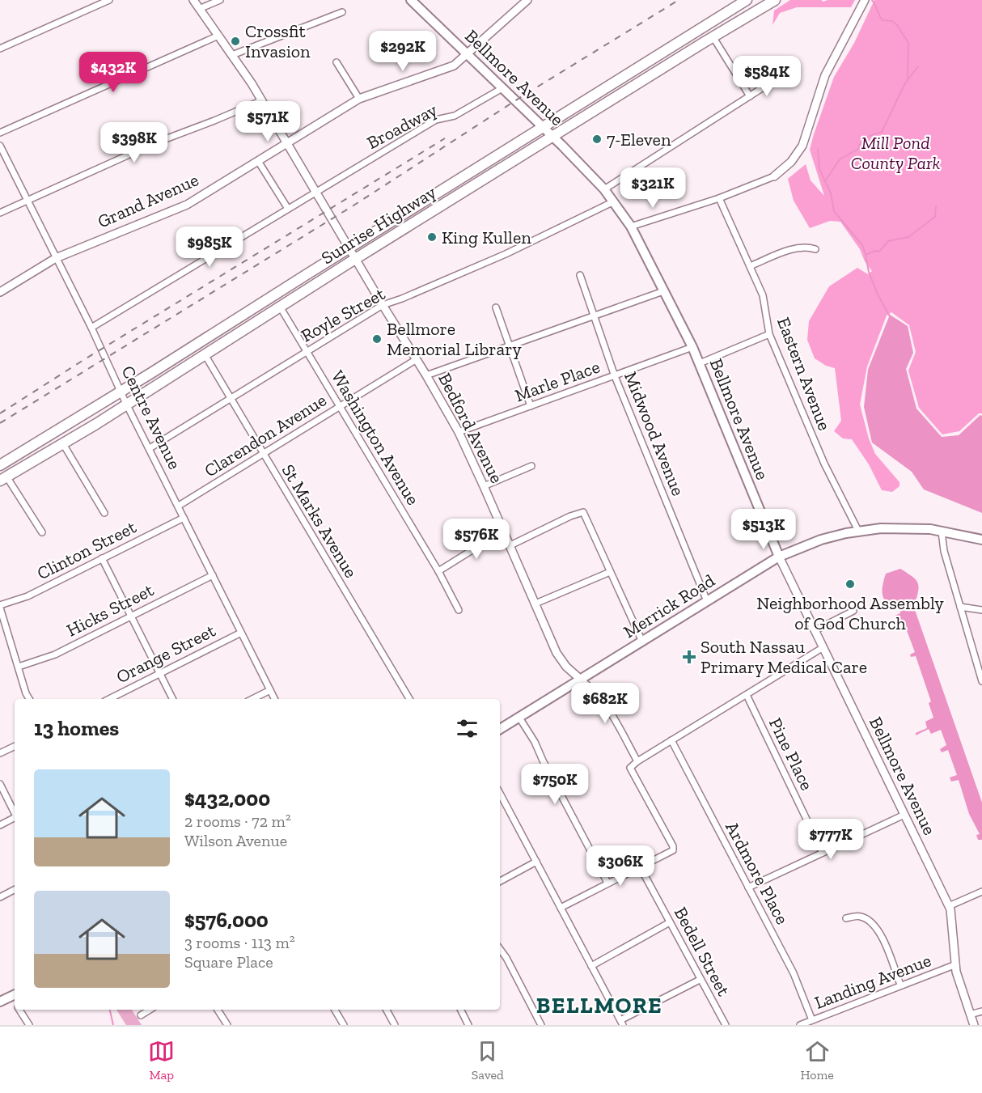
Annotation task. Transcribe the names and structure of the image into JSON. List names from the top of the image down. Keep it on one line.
{"streets":{"highway":["Sunrise Highway"],"main road":["Bellmore Avenue","Merrick Road"],"street":["Broadway","Grand Avenue","Royle Street","Eastern Avenue","Marle Place","Centre Avenue","Bedford Avenue","Midwood Avenue","Clarendon Avenue","Washington Avenue","St Marks Avenue","Clinton Street","Hicks Street","Orange Street","Pine Place","Ardmore Place","Bedell Street","Landing Avenue"]},"crossings":[["Bellmore Avenue","Broadway"],["Bellmore Avenue","Grand Avenue"],["Bellmore Avenue","Sunrise Highway"],["Bellmore Avenue","Royle Street"],["Bellmore Avenue","Marle Place"],["Bellmore Avenue","Merrick Road"],["Bellmore Avenue","Landing Avenue"],["Broadway","Centre Avenue"],["Broadway","Bedford Avenue"],["Grand Avenue","Centre Avenue"],["Grand Avenue","Bedford Avenue"],["Sunrise Highway","Centre Avenue"],["Sunrise Highway","Bedford Avenue"],["Sunrise Highway","Washington Avenue"],["Sunrise Highway","St Marks Avenue"],["Royle Street","Centre Avenue"],["Royle Street","Bedford Avenue"],["Royle Street","Washington Avenue"],["Royle Street","St Marks Avenue"],["Eastern Avenue","Merrick Road"],["Marle Place","Bedford Avenue"],["Marle Place","Midwood Avenue"],["Centre Avenue","Clarendon Avenue"],["Centre Avenue","Clinton Street"],["Centre Avenue","Hicks Street"],["Centre Avenue","Orange Street"],["Bedford Avenue","Clarendon Avenue"],["Bedford Avenue","Merrick Road"],["Midwood Avenue","Merrick Road"],["Clarendon Avenue","Washington Avenue"],["Clarendon Avenue","St Marks Avenue"],["Ardmore Place","Landing Avenue"]],"districts":["BELLMORE"],"parks":["Mill Pond County Park"],"places":{"other":["Crossfit Invasion","7-Eleven","King Kullen","Bellmore Memorial Library","Neighborhood Assembly of God Church"],"health":["South Nassau Primary Medical Care"]},"page":{"price":["$292K","$432K","$584K","$571K","$398K","$321K","$985K","$513K","$576K","$682K","$750K","$777K","$306K"],"heading":"13 homes","list":[{"name":"$432,000","note":"2 rooms · 72 m² · Wilson Avenue"},{"name":"$576,000","note":"3 rooms · 113 m² · Square Place"}],"tabs":["Map","Saved","Home"]}}
